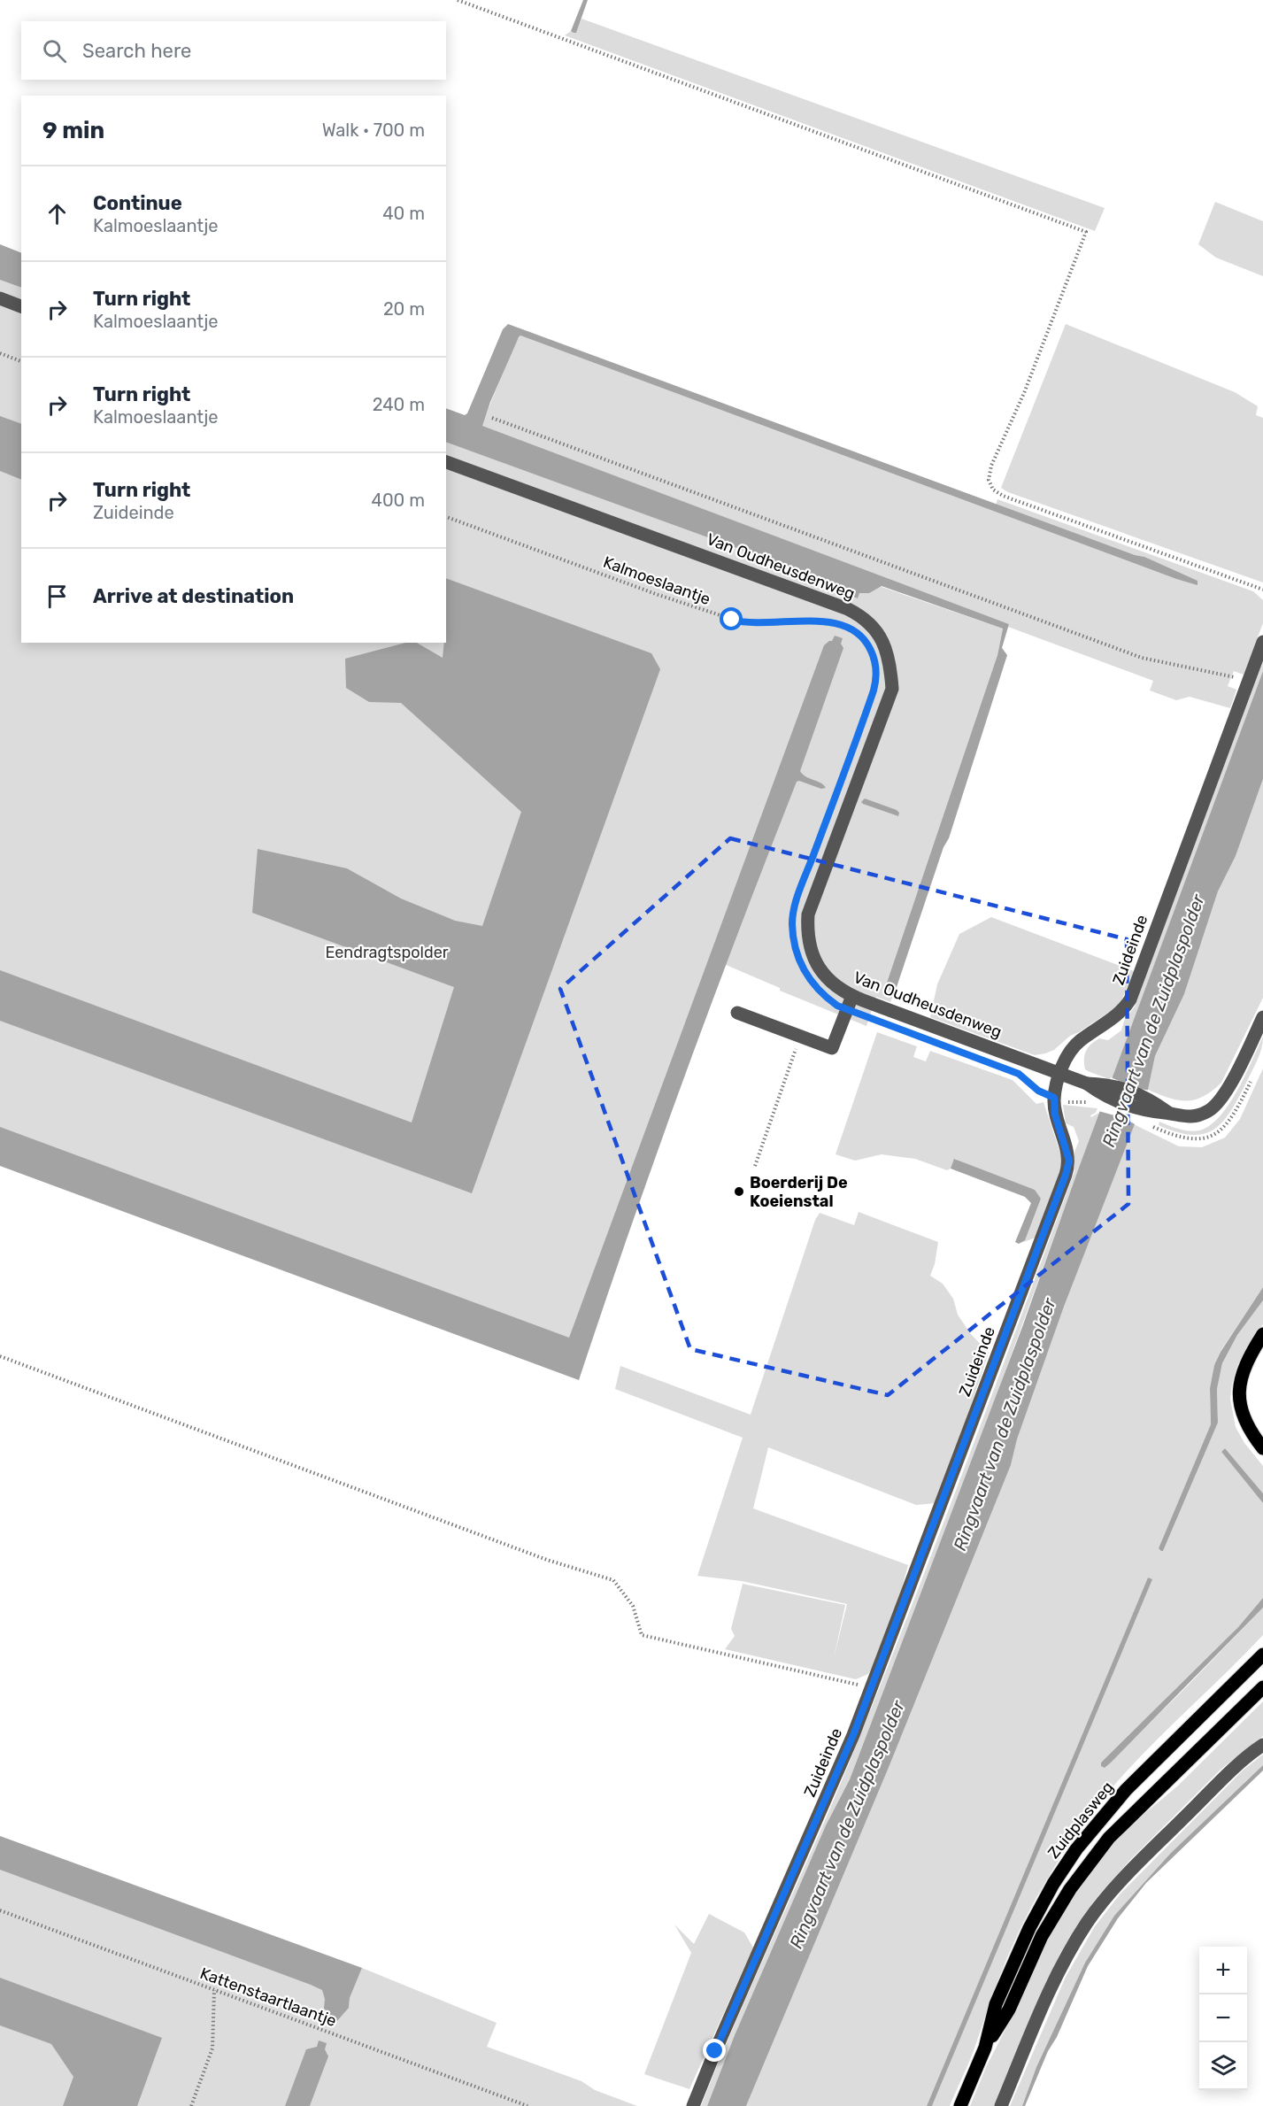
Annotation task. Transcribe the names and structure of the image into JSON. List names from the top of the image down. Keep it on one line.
{"streets":{"main road":["Zuidplasweg"],"street":["Van Oudheusdenweg","Zuideinde"],"path":["Kalmoeslaantje","Kattenstaartlaantje"]},"crossings":[["Van Oudheusdenweg","Zuideinde"]],"water":["Ringvaart van de Zuidplaspolder"],"parks":["Eendragtspolder"],"places":["Boerderij De Koeienstal"],"page":{"search":"Search here","heading":["9 min","Walk · 700 m"],"list":[["Continue","Kalmoeslaantje","40 m"],["Turn right","Kalmoeslaantje","20 m"],["Turn right","Kalmoeslaantje","240 m"],["Turn right","Zuideinde","400 m"],"Arrive at destination"],"map_buttons":["+","−"]}}
